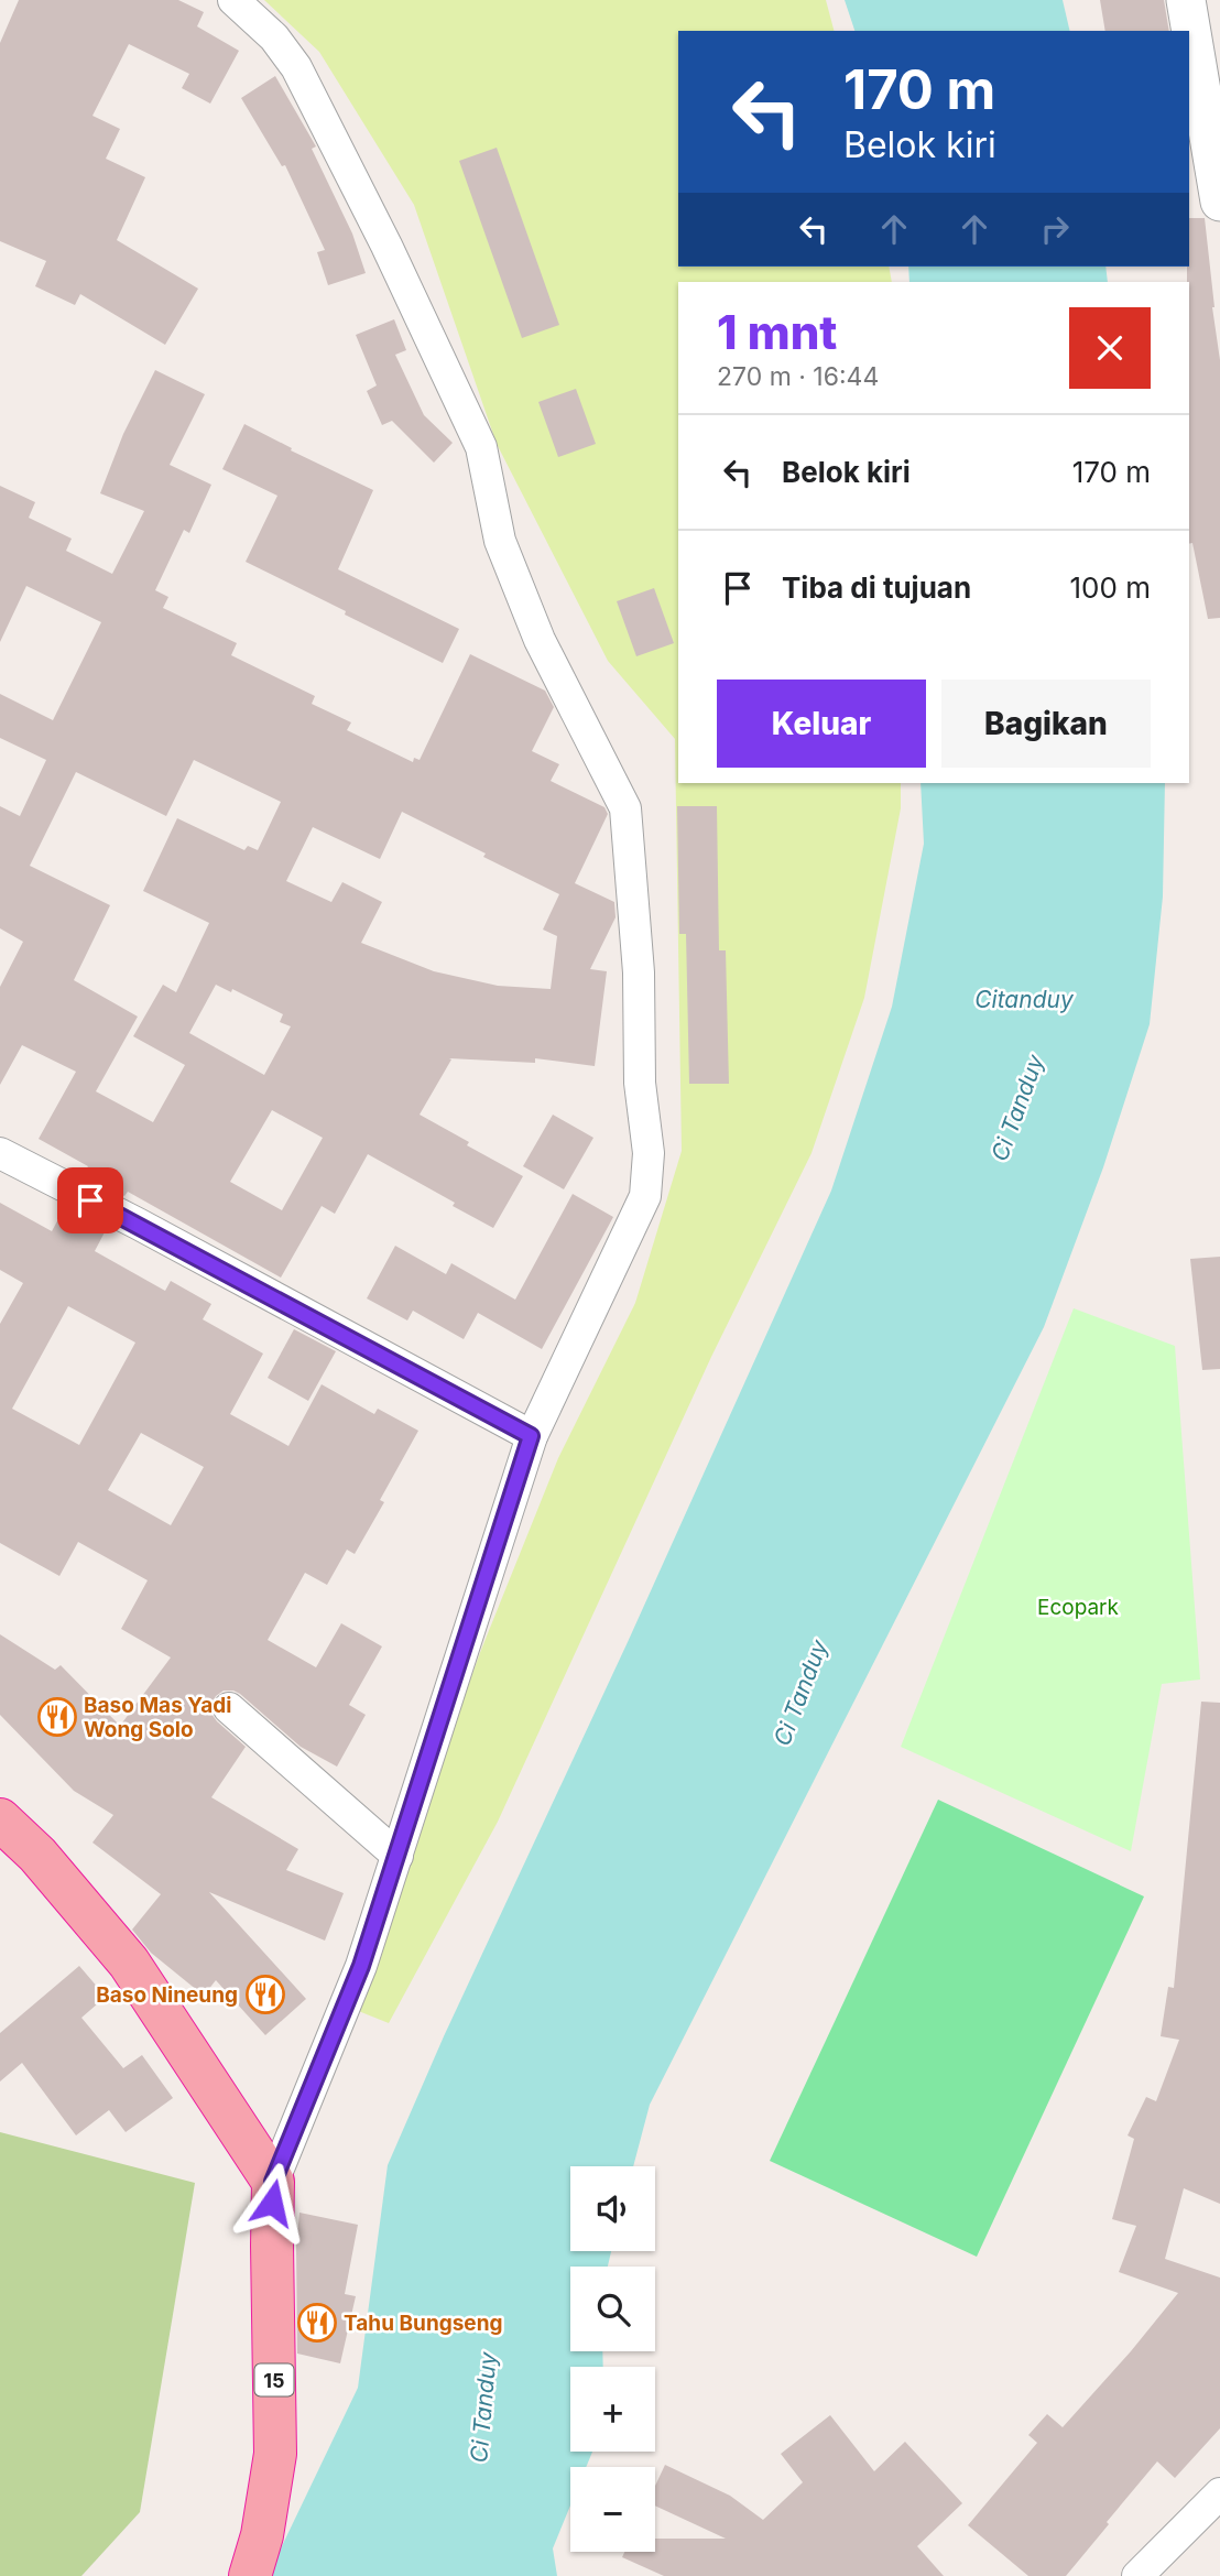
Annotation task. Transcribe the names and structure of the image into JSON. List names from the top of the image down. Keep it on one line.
{"streets":{"highway":["15"]},"water":["Citanduy","Ci Tanduy"],"parks":["Ecopark"],"places":{"restaurant":["Baso Mas Yadi Wong Solo","Baso Nineung","Tahu Bungseng"]},"page":{"turn":["170 m","Belok kiri"],"heading":["1 mnt","270 m · 16:44"],"list":[{"name":"Belok kiri","value":"170 m"},{"name":"Tiba di tujuan","value":"100 m"}],"buttons":["Keluar","Bagikan"],"map_buttons":["+","−"]}}
